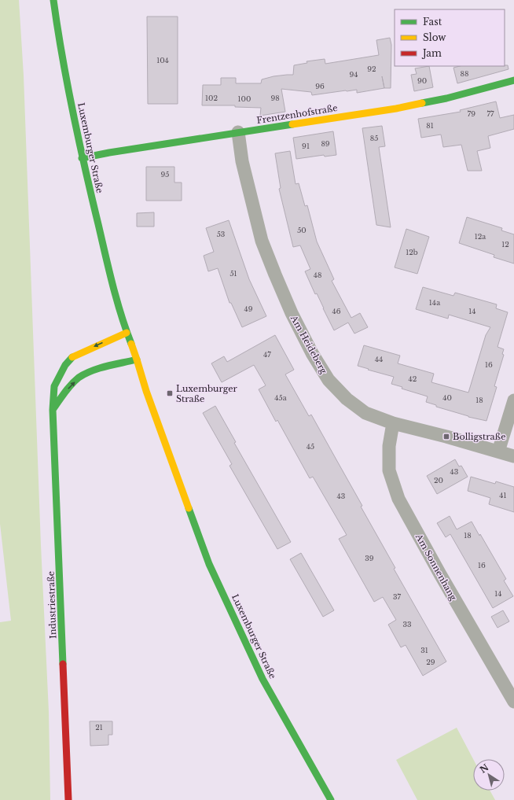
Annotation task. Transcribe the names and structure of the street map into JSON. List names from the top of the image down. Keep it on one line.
{"streets":{"main road":["Frentzenhofstraße","Luxemburger Straße","Industriestraße"],"street":["Am Heideberg","Am Sonnenhang"]},"crossings":[["Frentzenhofstraße","Luxemburger Straße"],["Frentzenhofstraße","Am Heideberg"],["Luxemburger Straße","Industriestraße"],["Am Heideberg","Am Sonnenhang"]],"places":{"transit":["Luxemburger Straße","Bolligstraße"]},"house_numbers":["104","92","88","94","90","96","102","98","100","79","77","81","85","89","91","95","50","53","12a","12","12b","51","48","14a","49","46","14","47","44","16","42","45a","40","18","45","43","20","41","43","18","39","16","14","37","33","31","29","21"],"legend":["Fast","Slow","Jam"],"north":"top left"}
